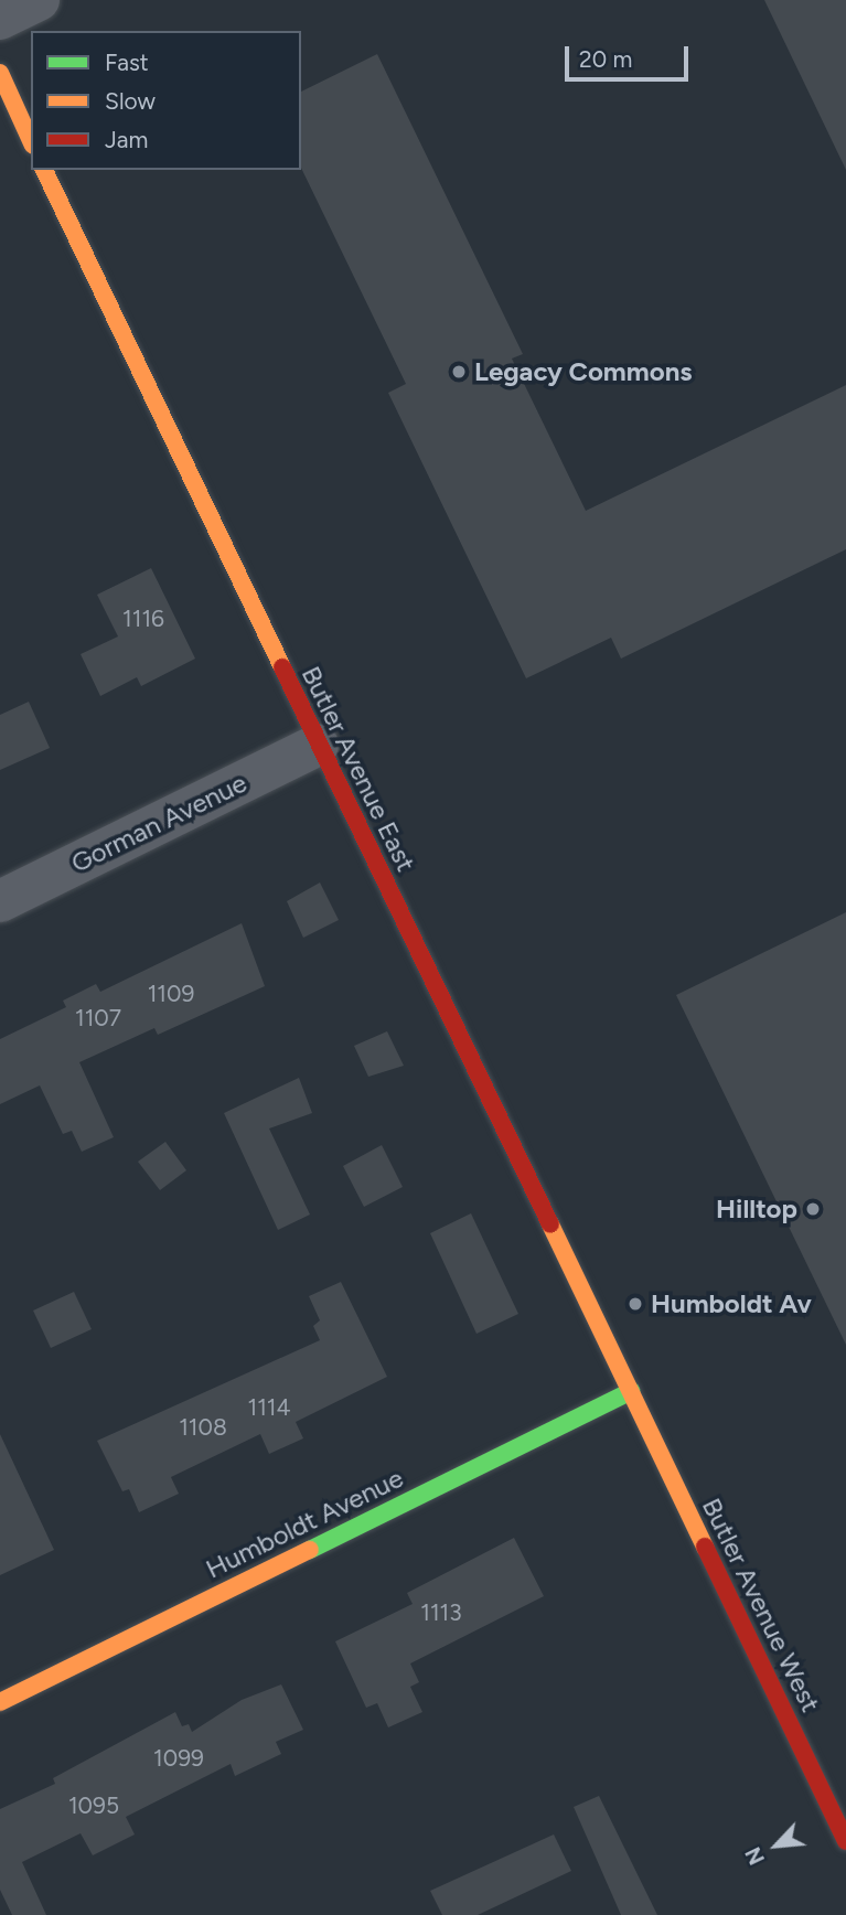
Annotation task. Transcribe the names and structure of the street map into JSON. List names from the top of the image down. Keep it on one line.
{"streets":{"street":["Butler Avenue East","Gorman Avenue","Humboldt Avenue","Butler Avenue West"]},"crossings":[["Butler Avenue East","Gorman Avenue"],["Butler Avenue East","Humboldt Avenue"],["Butler Avenue East","Butler Avenue West"],["Humboldt Avenue","Butler Avenue West"]],"places":["Legacy Commons","Hilltop","Humboldt Av"],"house_numbers":["1116","1109","1107","1114","1108","1113","1099","1095"],"legend":["Fast","Slow","Jam"],"scale_bar":"20 m","north":"bottom left"}
